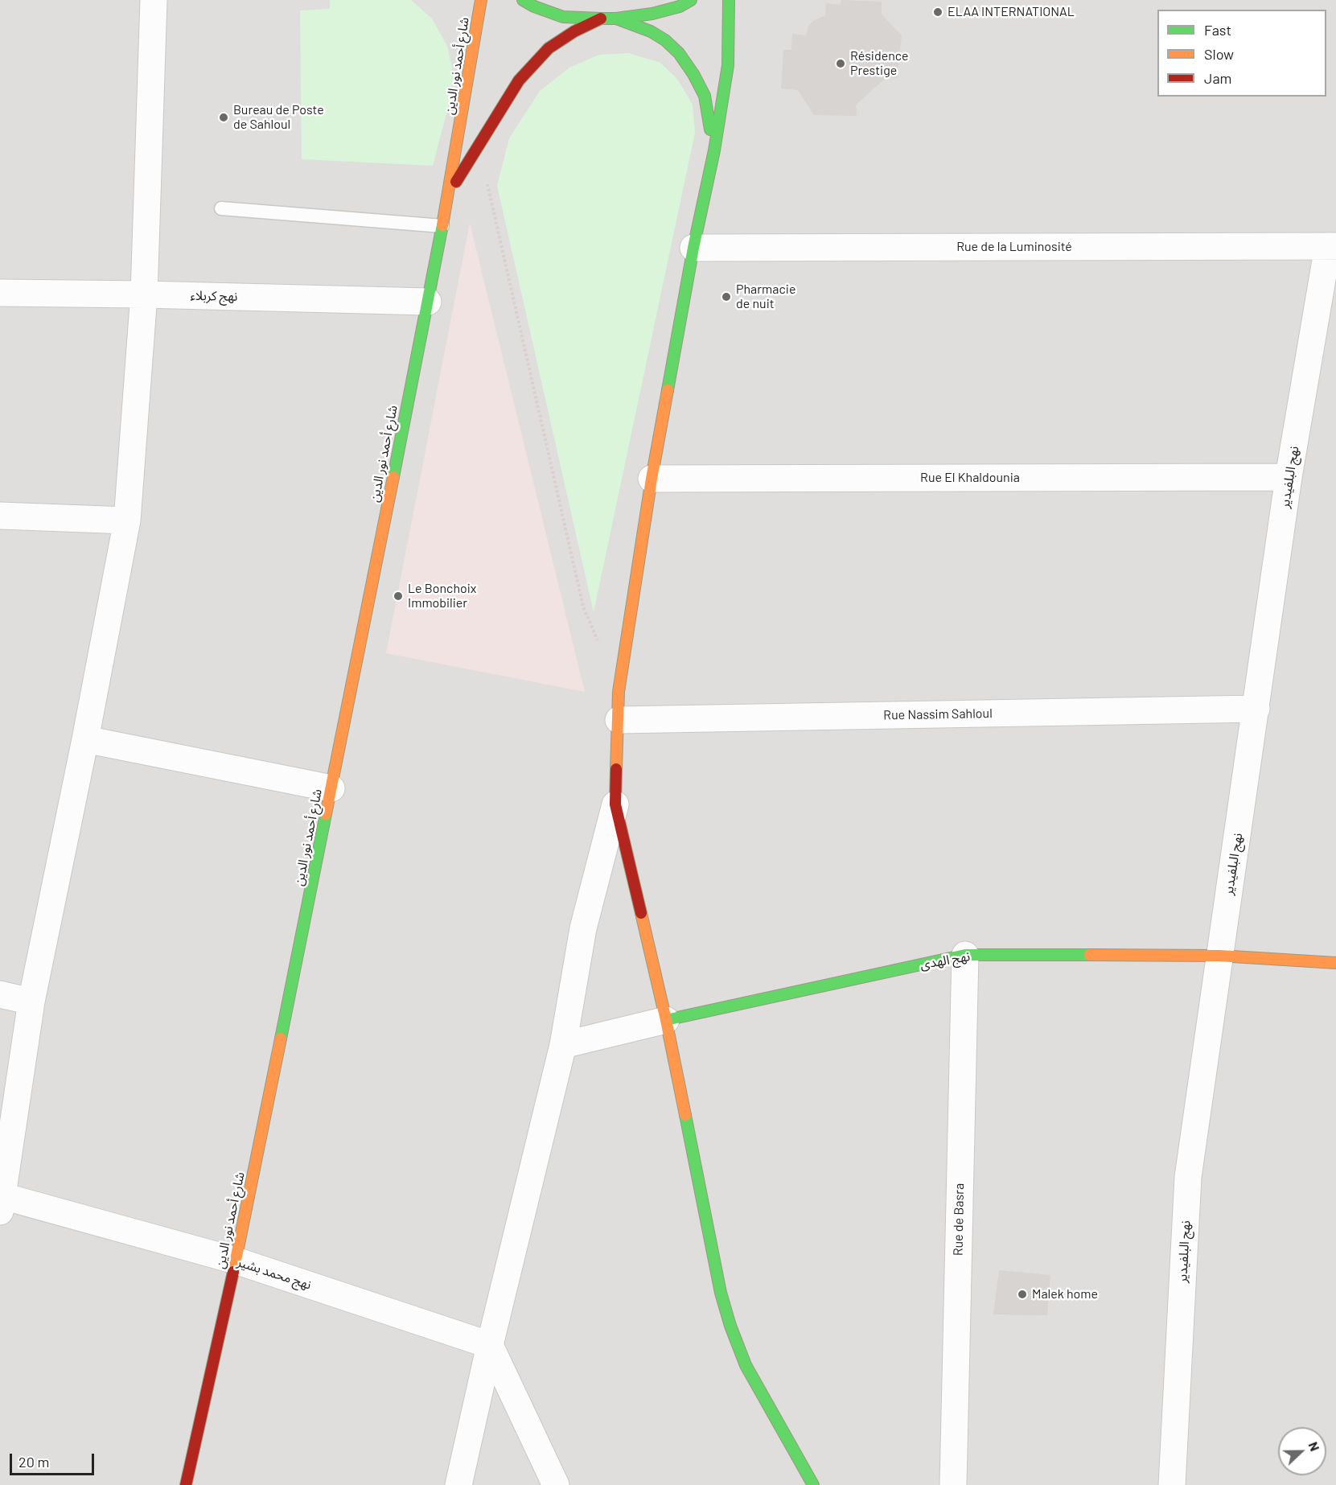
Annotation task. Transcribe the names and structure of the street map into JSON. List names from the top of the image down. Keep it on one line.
{"streets":{"street":["شارع أحمد نور الدين","Rue de la Luminosité","نهج كربلاء","نهج البلفيدير","Rue El Khaldounia","Rue Nassim Sahloul","نهج الهدى","Rue de Basra","نهج محمد بشير"]},"crossings":[["شارع أحمد نور الدين","نهج كربلاء"],["شارع أحمد نور الدين","نهج محمد بشير"],["Rue de la Luminosité","نهج البلفيدير"],["نهج البلفيدير","Rue El Khaldounia"],["نهج البلفيدير","Rue Nassim Sahloul"],["نهج البلفيدير","نهج الهدى"],["نهج الهدى","Rue de Basra"]],"places":["ELAA INTERNATIONAL","Résidence Prestige","Bureau de Poste de Sahloul","Pharmacie de nuit","Le Bonchoix Immobilier","Malek home"],"legend":["Fast","Slow","Jam"],"scale_bar":"20 m","north":"right"}
